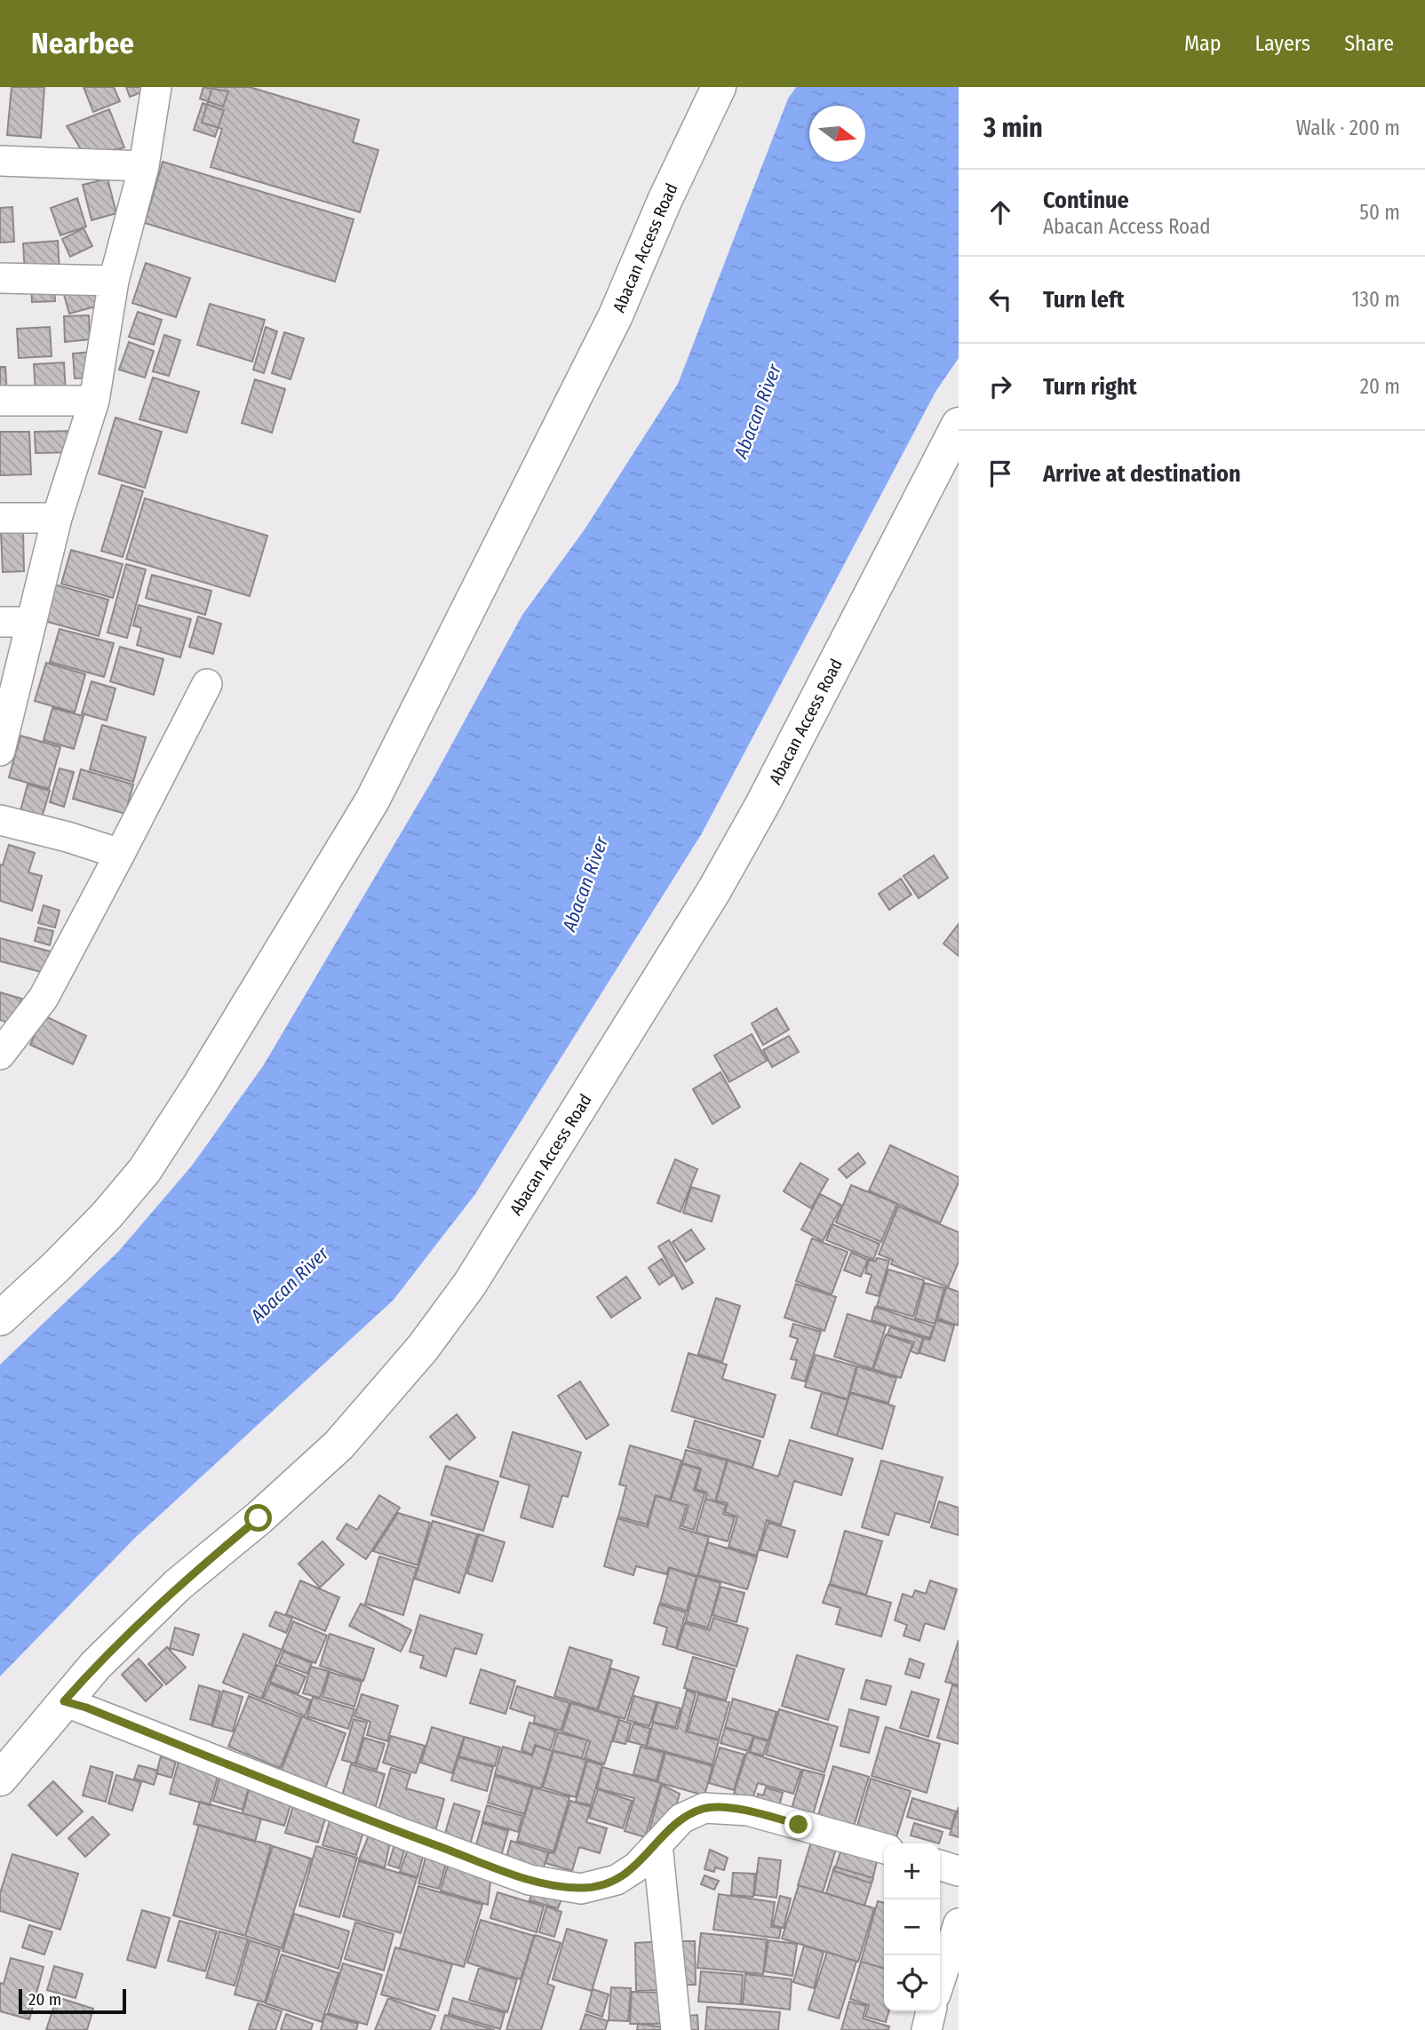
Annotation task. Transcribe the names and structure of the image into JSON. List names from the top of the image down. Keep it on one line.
{"streets":{"street":["Abacan Access Road"]},"water":["Abacan River"],"scale_bar":"20 m","north":"right","page":{"header":"Nearbee","nav":["Map","Layers","Share"],"heading":["3 min","Walk · 200 m"],"list":[["Continue","Abacan Access Road","50 m"],["Turn left","130 m"],["Turn right","20 m"],"Arrive at destination"],"map_buttons":["+","−"],"scale":"20 m"}}
